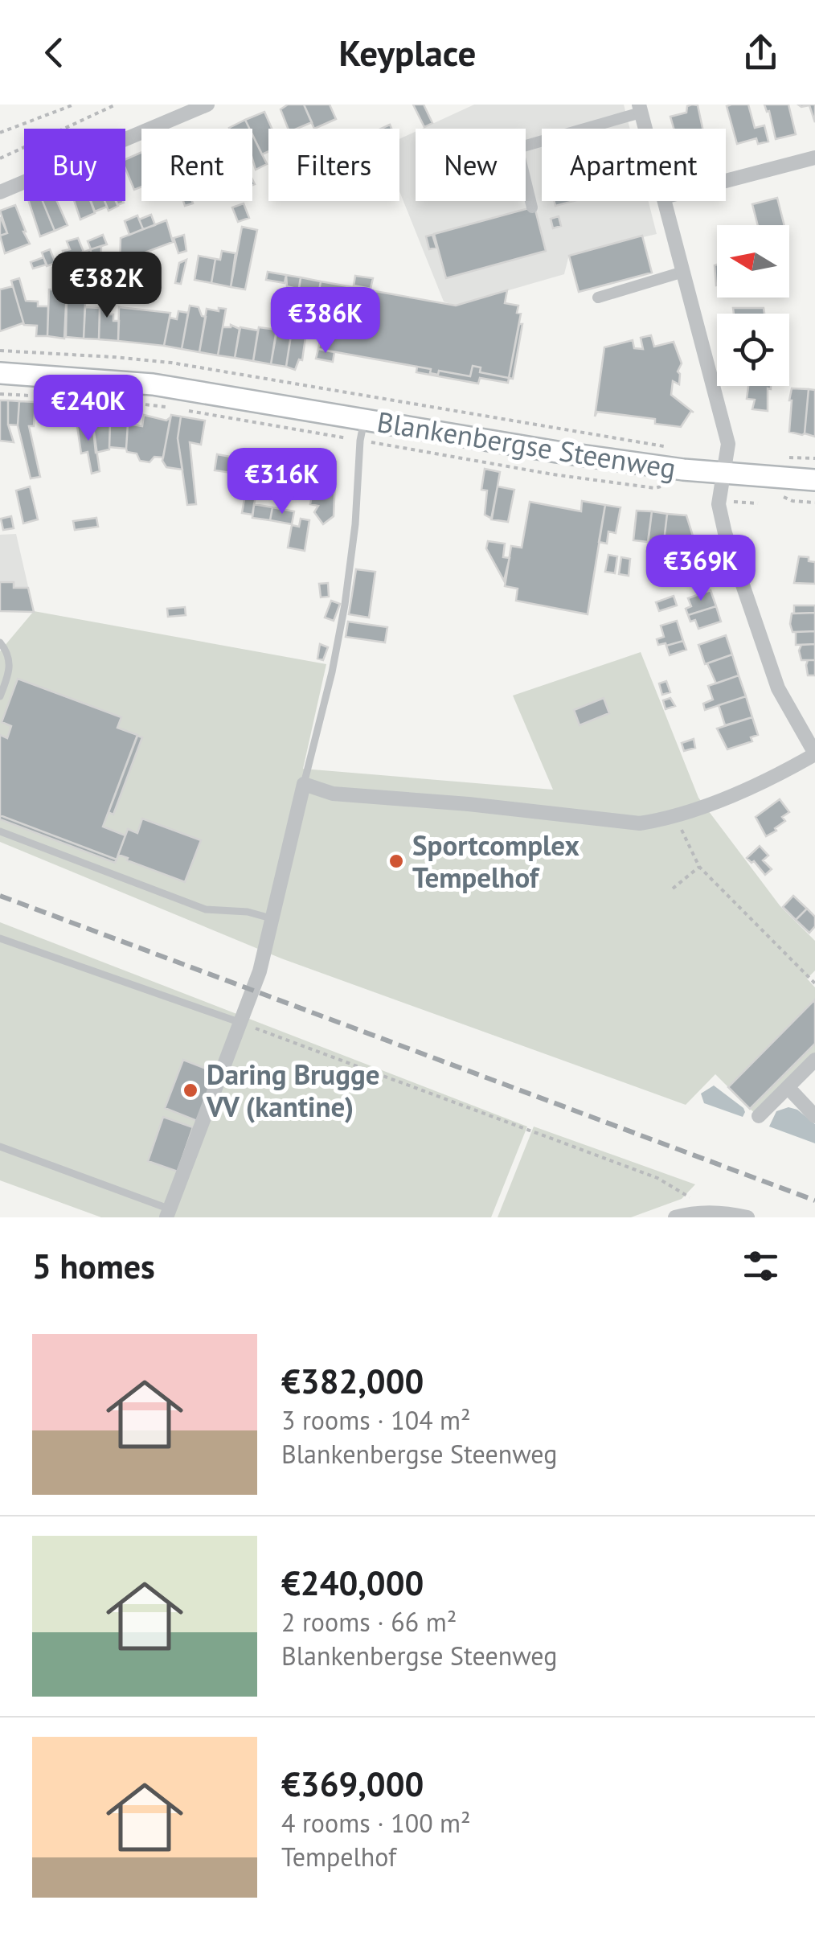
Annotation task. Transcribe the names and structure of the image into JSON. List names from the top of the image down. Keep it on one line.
{"streets":{"main road":["Blankenbergse Steenweg"]},"places":["Sportcomplex Tempelhof","Daring Brugge VV (kantine)"],"north":"left","page":{"header":"Keyplace","chip":["Buy","Rent","Filters","New","Apartment"],"price":["€382K","€386K","€240K","€316K","€369K"],"heading":"5 homes","list":[{"name":"€382,000","note":"3 rooms · 104 m² · Blankenbergse Steenweg"},{"name":"€240,000","note":"2 rooms · 66 m² · Blankenbergse Steenweg"},{"name":"€369,000","note":"4 rooms · 100 m² · Tempelhof"}]}}
